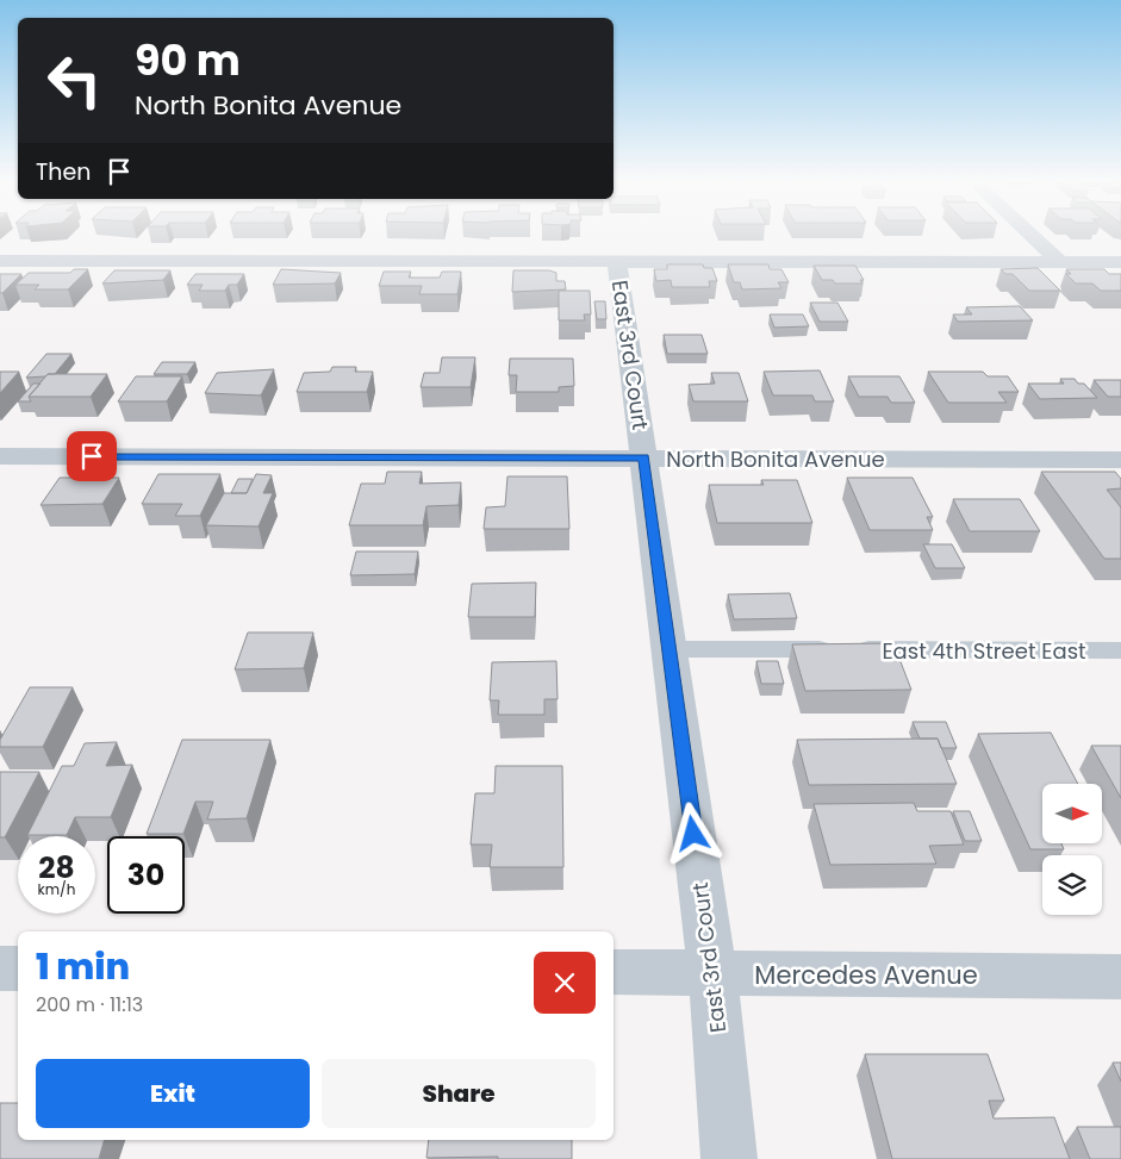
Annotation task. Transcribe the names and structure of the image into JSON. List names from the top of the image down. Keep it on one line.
{"streets":{"street":["East 3rd Court","North Bonita Avenue","Mercedes Avenue"],"lane":["East 4th Street East"]},"crossings":[["East 3rd Court","North Bonita Avenue"],["East 3rd Court","East 4th Street East"],["East 3rd Court","Mercedes Avenue"]],"north":"right","page":{"turn":["90 m","North Bonita Avenue"],"then":"Then","speed":"28 km/h","limit":"30","heading":["1 min","200 m · 11:13"],"buttons":["Exit","Share"]}}
